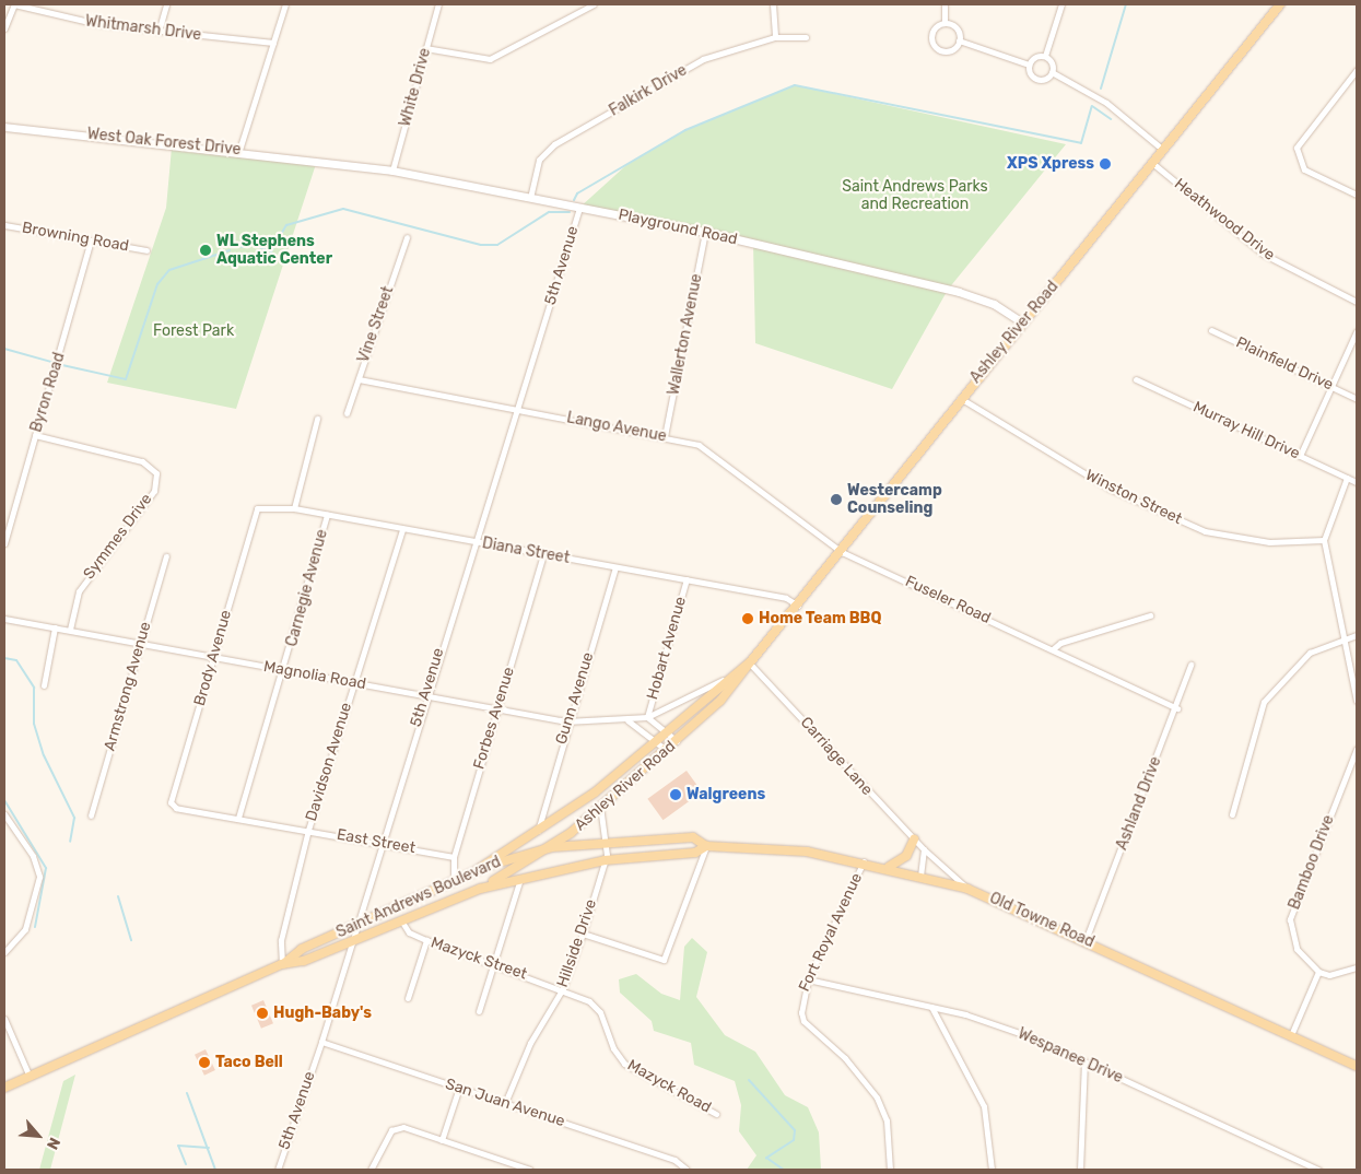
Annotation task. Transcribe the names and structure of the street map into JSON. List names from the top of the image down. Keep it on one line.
{"streets":{"main road":["West Oak Forest Drive","Playground Road","Ashley River Road","Saint Andrews Boulevard","Old Towne Road"],"street":["Whitmarsh Drive","White Drive","Falkirk Drive","Heathwood Drive","Browning Road","5th Avenue","Vine Street","Wallerton Avenue","Plainfield Drive","Byron Road","Lango Avenue","Murray Hill Drive","Winston Street","Symmes Drive","Diana Street","Carnegie Avenue","Fuseler Road","Hobart Avenue","Brody Avenue","Magnolia Road","Armstrong Avenue","Gunn Avenue","Forbes Avenue","Carriage Lane","Davidson Avenue","Ashland Drive","East Street","Bamboo Drive","Fort Royal Avenue","Hillside Drive","Mazyck Street","Wespanee Drive","Mazyck Road","San Juan Avenue"]},"crossings":[["White Drive","Playground Road"],["Falkirk Drive","Playground Road"],["West Oak Forest Drive","Playground Road"],["Heathwood Drive","Ashley River Road"],["Playground Road","5th Avenue"],["Playground Road","Ashley River Road"],["Playground Road","Wallerton Avenue"],["Browning Road","Byron Road"],["5th Avenue","Lango Avenue"],["5th Avenue","Diana Street"],["5th Avenue","Magnolia Road"],["5th Avenue","East Street"],["5th Avenue","Saint Andrews Boulevard"],["5th Avenue","San Juan Avenue"],["Vine Street","Lango Avenue"],["Ashley River Road","Lango Avenue"],["Ashley River Road","Winston Street"],["Ashley River Road","Diana Street"],["Ashley River Road","Fuseler Road"],["Ashley River Road","Magnolia Road"],["Ashley River Road","Gunn Avenue"],["Ashley River Road","Carriage Lane"],["Ashley River Road","Saint Andrews Boulevard"],["Ashley River Road","Hillside Drive"],["Wallerton Avenue","Lango Avenue"],["Byron Road","Symmes Drive"],["Lango Avenue","Fuseler Road"],["Symmes Drive","Magnolia Road"],["Diana Street","Carnegie Avenue"],["Diana Street","Hobart Avenue"],["Diana Street","Brody Avenue"],["Diana Street","Gunn Avenue"],["Diana Street","Forbes Avenue"],["Diana Street","Davidson Avenue"],["Carnegie Avenue","Magnolia Road"],["Carnegie Avenue","East Street"],["Fuseler Road","Ashland Drive"],["Hobart Avenue","Magnolia Road"],["Brody Avenue","Magnolia Road"],["Brody Avenue","East Street"],["Magnolia Road","Armstrong Avenue"],["Magnolia Road","Gunn Avenue"],["Magnolia Road","Forbes Avenue"],["Magnolia Road","Carriage Lane"],["Magnolia Road","Davidson Avenue"],["Forbes Avenue","East Street"],["Forbes Avenue","Saint Andrews Boulevard"],["Carriage Lane","Old Towne Road"],["Davidson Avenue","East Street"],["Davidson Avenue","Saint Andrews Boulevard"],["Ashland Drive","Old Towne Road"],["Saint Andrews Boulevard","Old Towne Road"],["Saint Andrews Boulevard","Hillside Drive"],["Saint Andrews Boulevard","Mazyck Street"],["Old Towne Road","Fort Royal Avenue"],["Fort Royal Avenue","Wespanee Drive"],["Hillside Drive","Mazyck Street"],["Hillside Drive","Mazyck Road"],["Hillside Drive","San Juan Avenue"],["Mazyck Street","Mazyck Road"]],"parks":["Saint Andrews Parks and Recreation","Forest Park"],"places":["XPS Xpress","WL Stephens Aquatic Center","Westercamp Counseling","Home Team BBQ","Walgreens","Hugh-Baby's","Taco Bell"],"north":"bottom right"}
